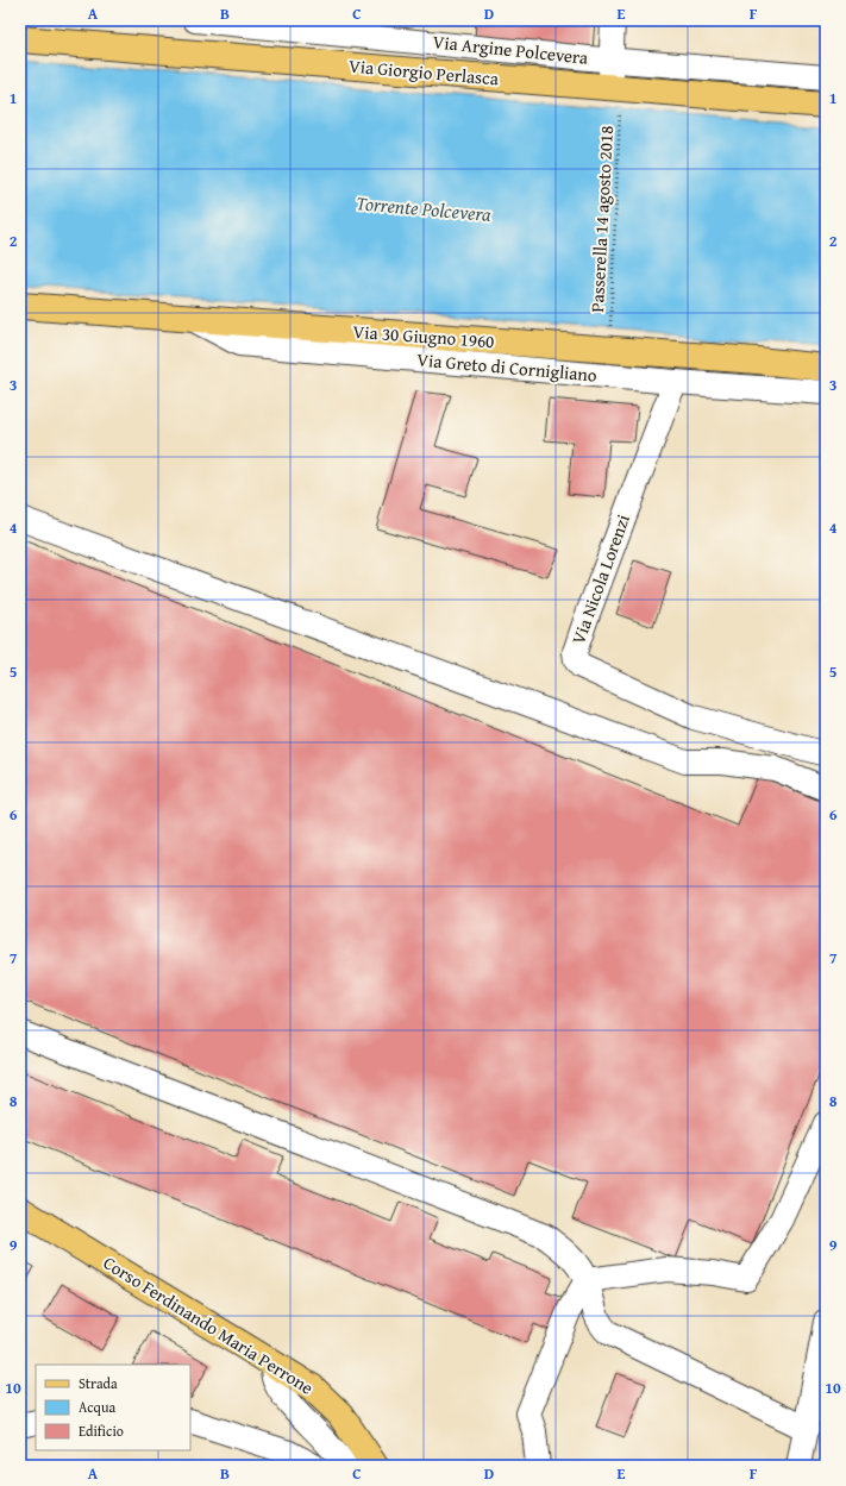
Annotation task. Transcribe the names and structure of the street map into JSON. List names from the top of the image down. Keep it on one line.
{"streets":{"main road":["Via Giorgio Perlasca","Via 30 Giugno 1960","Corso Ferdinando Maria Perrone"],"street":["Via Argine Polcevera","Via Greto di Cornigliano","Via Nicola Lorenzi"],"path":["Passerella 14 agosto 2018"]},"crossings":[["Via Giorgio Perlasca","Passerella 14 agosto 2018"],["Passerella 14 agosto 2018","Via 30 Giugno 1960"],["Via 30 Giugno 1960","Via Greto di Cornigliano"],["Via Greto di Cornigliano","Via Nicola Lorenzi"]],"water":["Torrente Polcevera"],"legend":["Strada","Acqua","Edificio"],"grid":{"columns":["A","B","C","D","E","F"],"rows":["1","2","3","4","5","6","7","8","9","10"]}}
